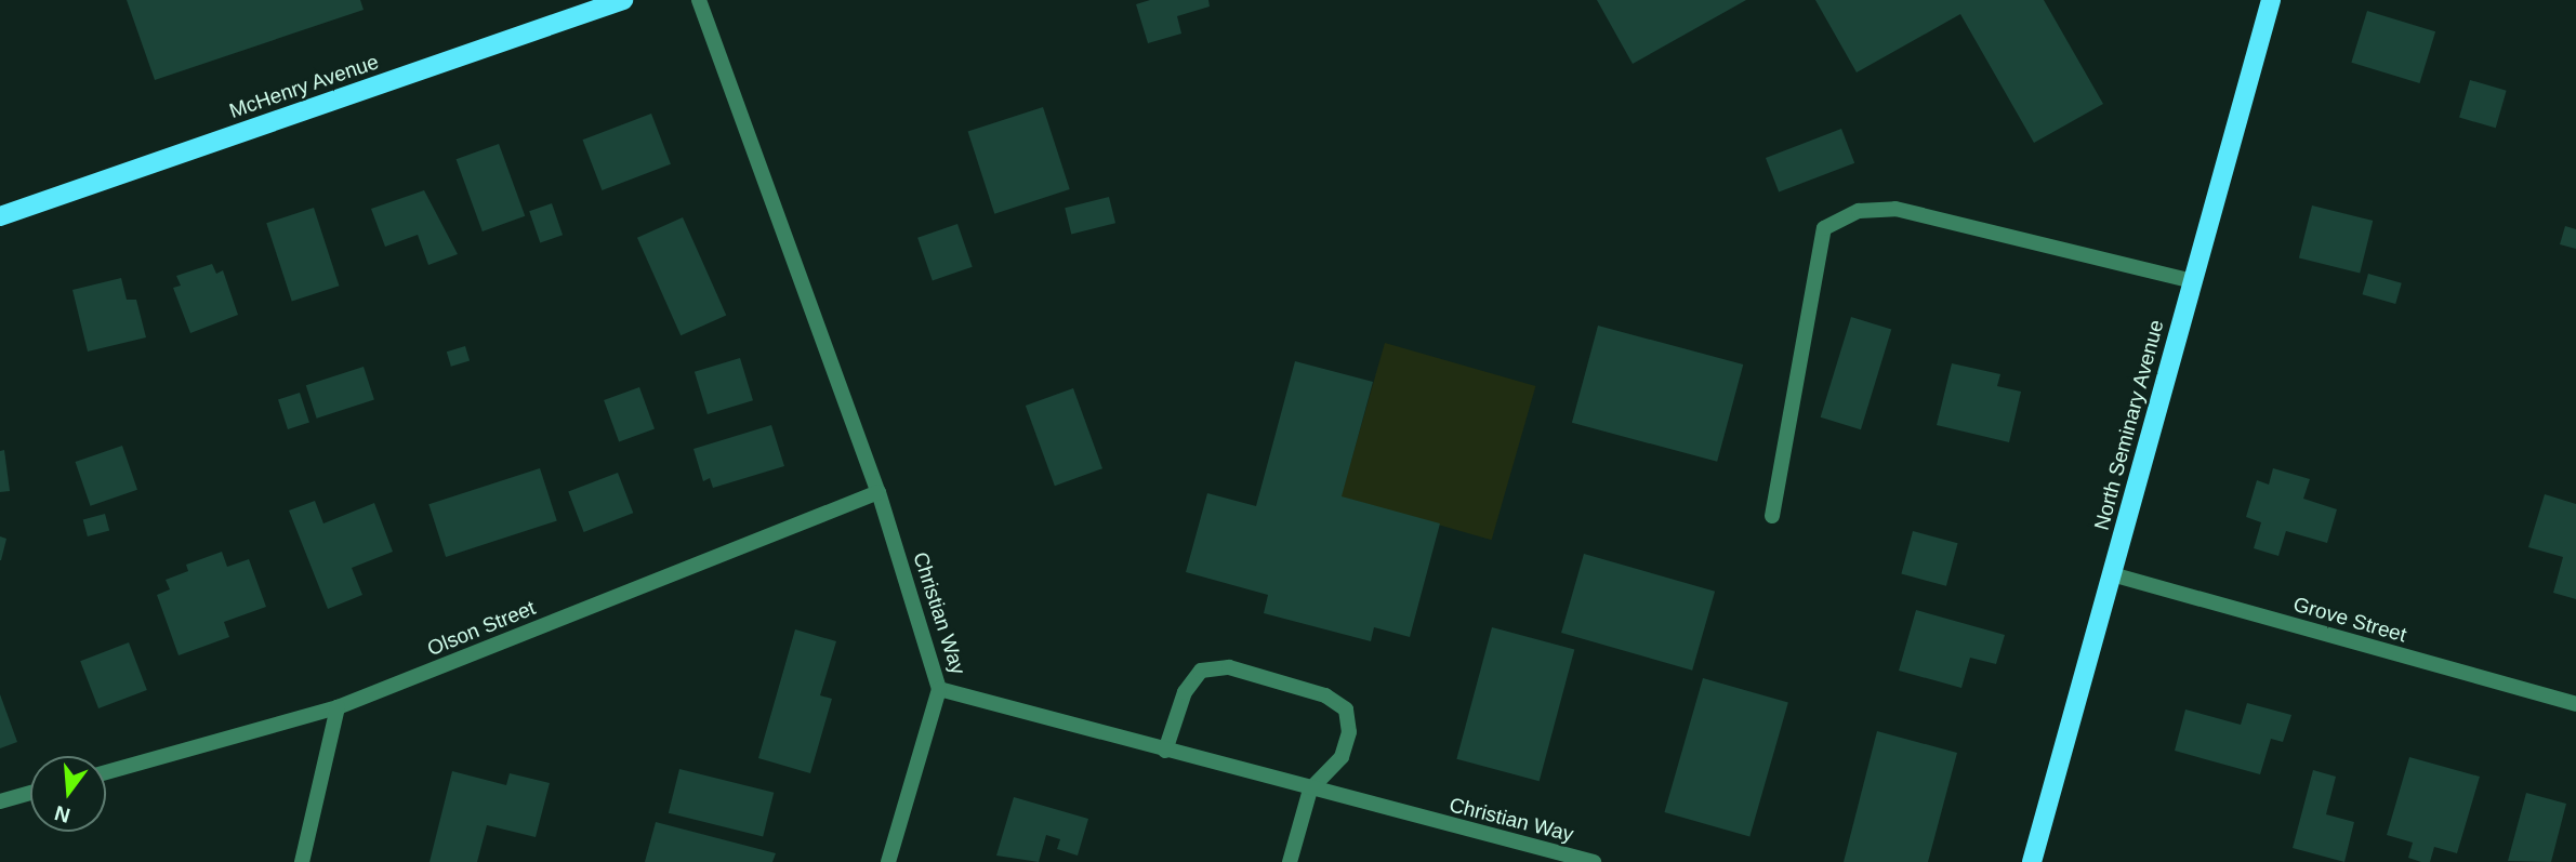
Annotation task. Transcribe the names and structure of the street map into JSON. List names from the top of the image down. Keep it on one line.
{"streets":{"main road":["McHenry Avenue","North Seminary Avenue"],"street":["Christian Way","Grove Street","Olson Street"]},"crossings":[["North Seminary Avenue","Grove Street"],["Christian Way","Olson Street"]],"north":"bottom"}
